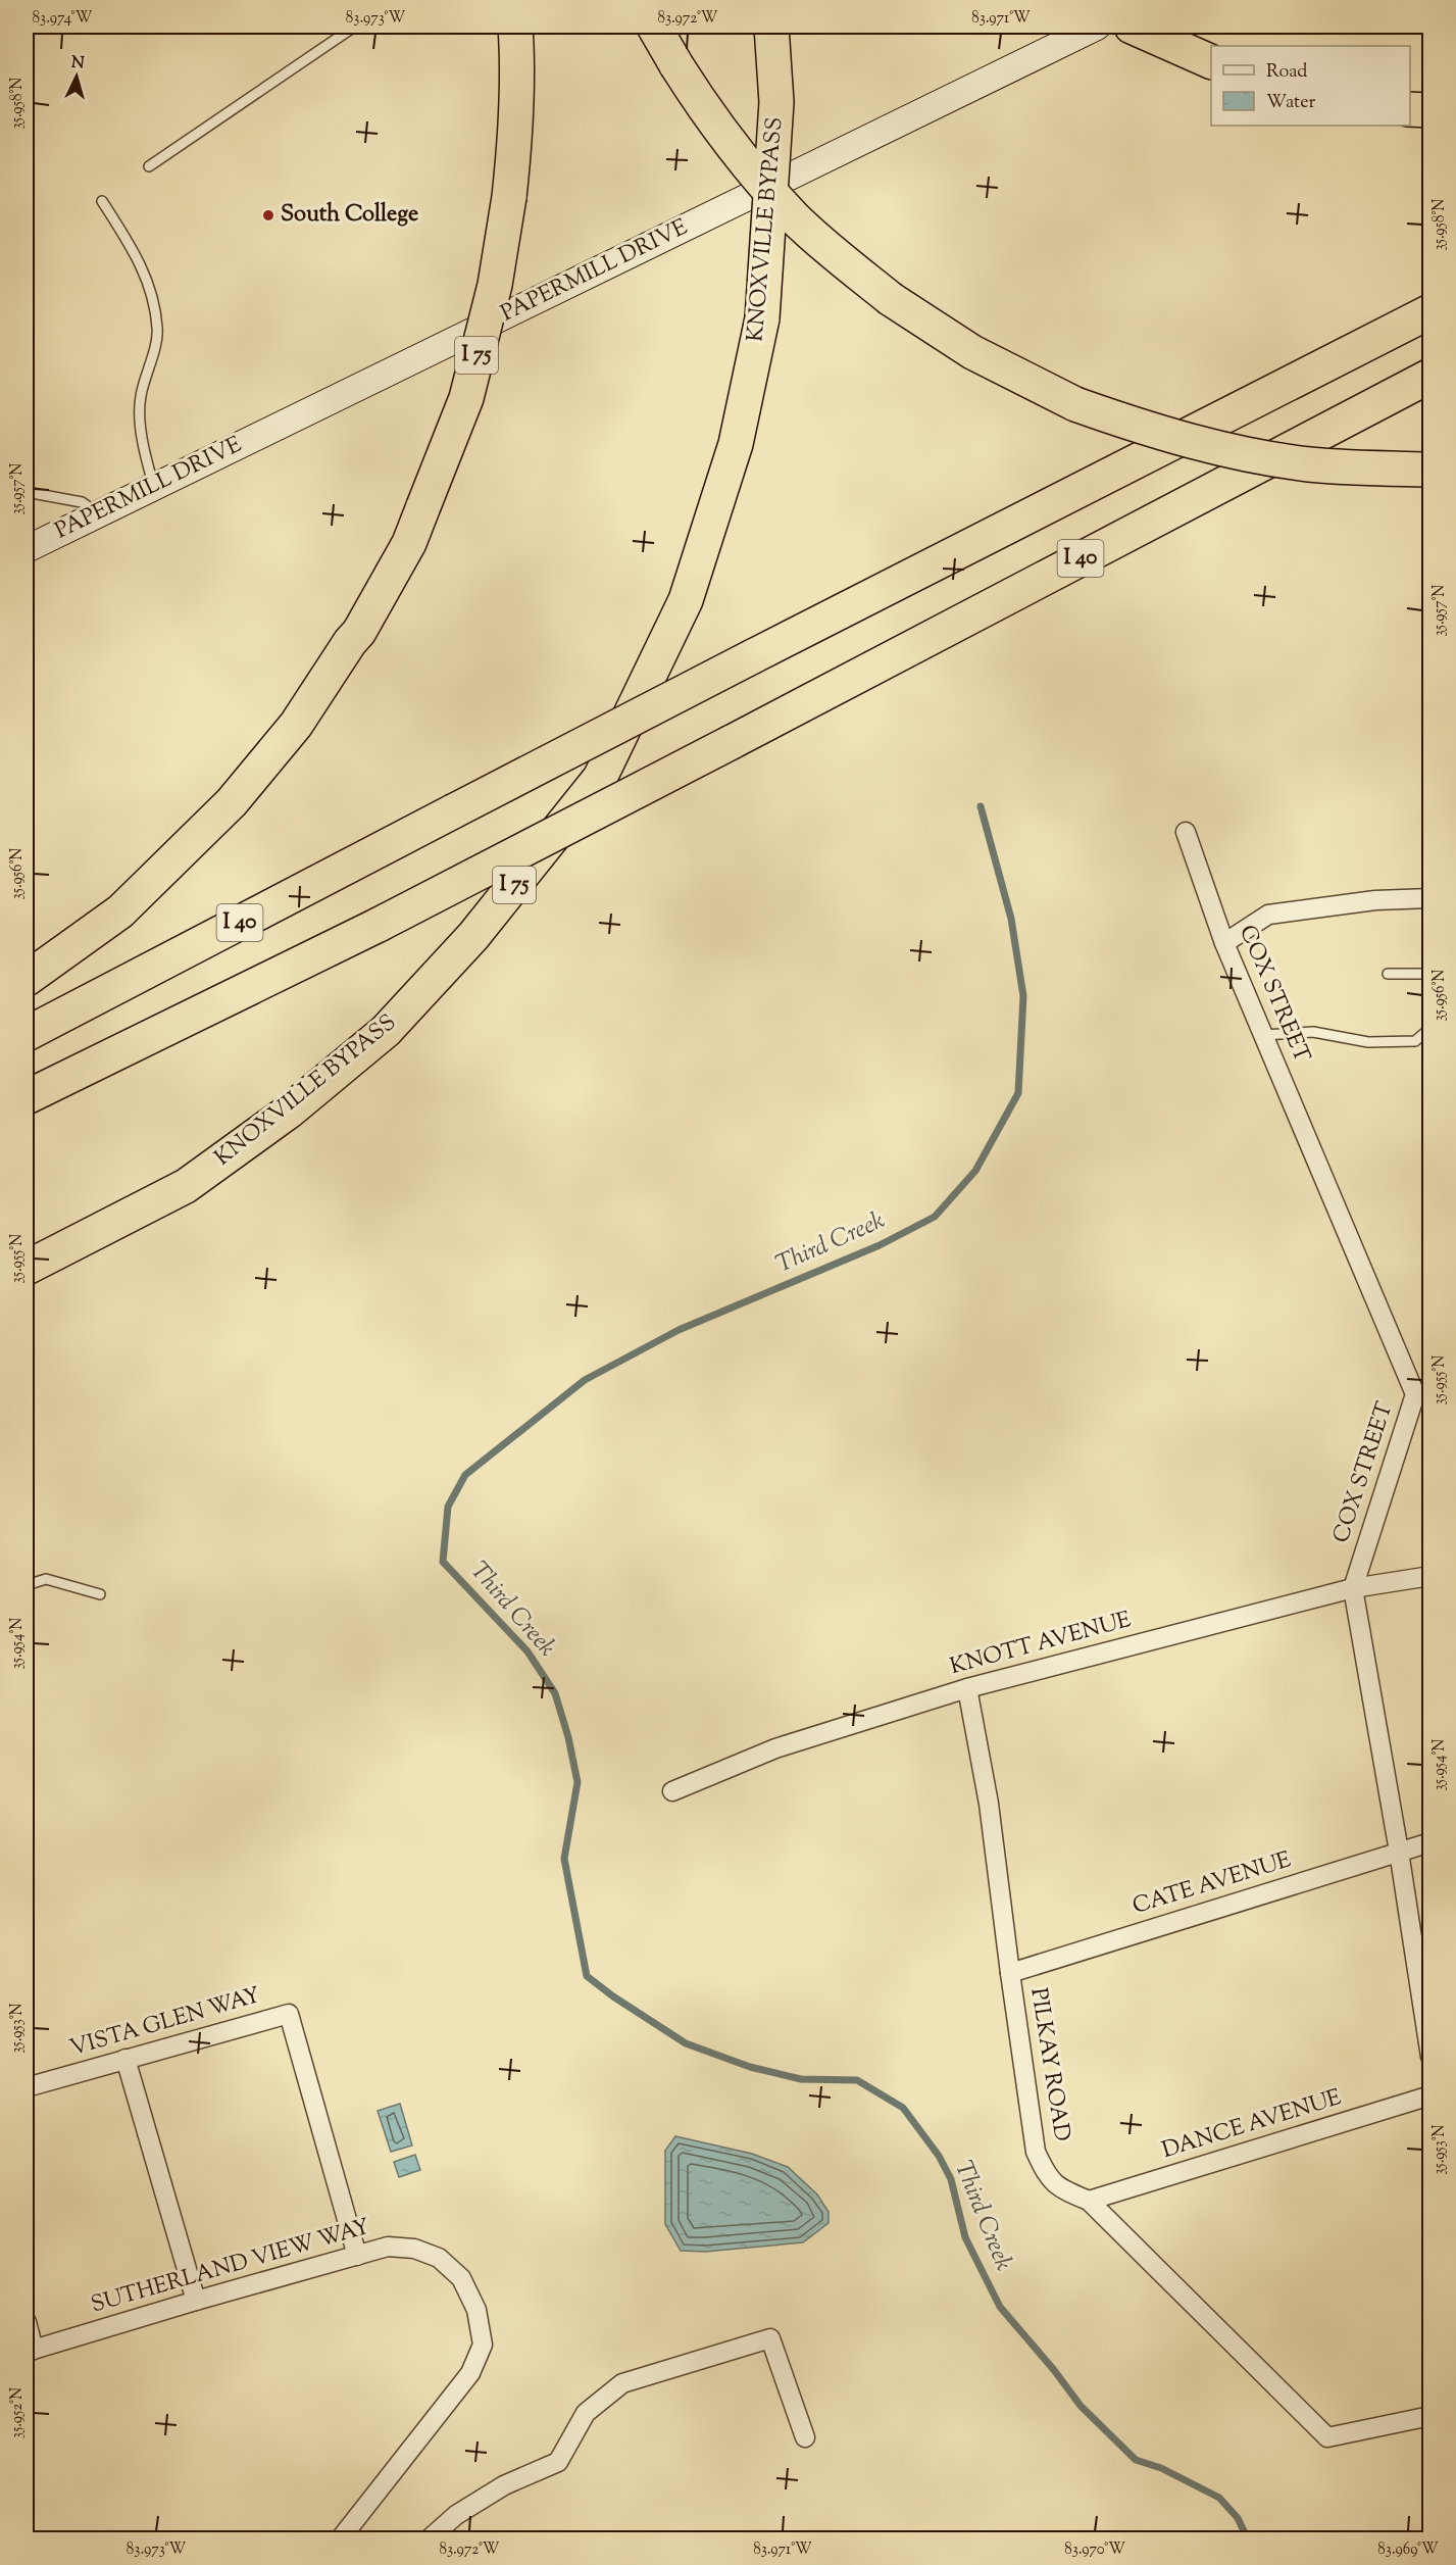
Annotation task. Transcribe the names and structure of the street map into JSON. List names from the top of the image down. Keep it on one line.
{"streets":{"highway":["KNOXVILLE BYPASS","I 75","I 40"],"main road":["PAPERMILL DRIVE"],"street":["COX STREET","KNOTT AVENUE","CATE AVENUE","VISTA GLEN WAY","PILKAY ROAD","DANCE AVENUE","SUTHERLAND VIEW WAY"]},"crossings":[["COX STREET","KNOTT AVENUE"],["COX STREET","CATE AVENUE"],["KNOTT AVENUE","PILKAY ROAD"],["CATE AVENUE","PILKAY ROAD"],["VISTA GLEN WAY","SUTHERLAND VIEW WAY"],["PILKAY ROAD","DANCE AVENUE"]],"water":["Third Creek"],"places":["South College"],"legend":["Road","Water"],"north":"top","coordinates":["83.974°W","83.973°W","83.972°W","83.971°W","35.958°N","35.957°N","35.956°N","35.955°N","35.954°N","35.953°N","35.952°N","83.970°W","83.969°W"]}
